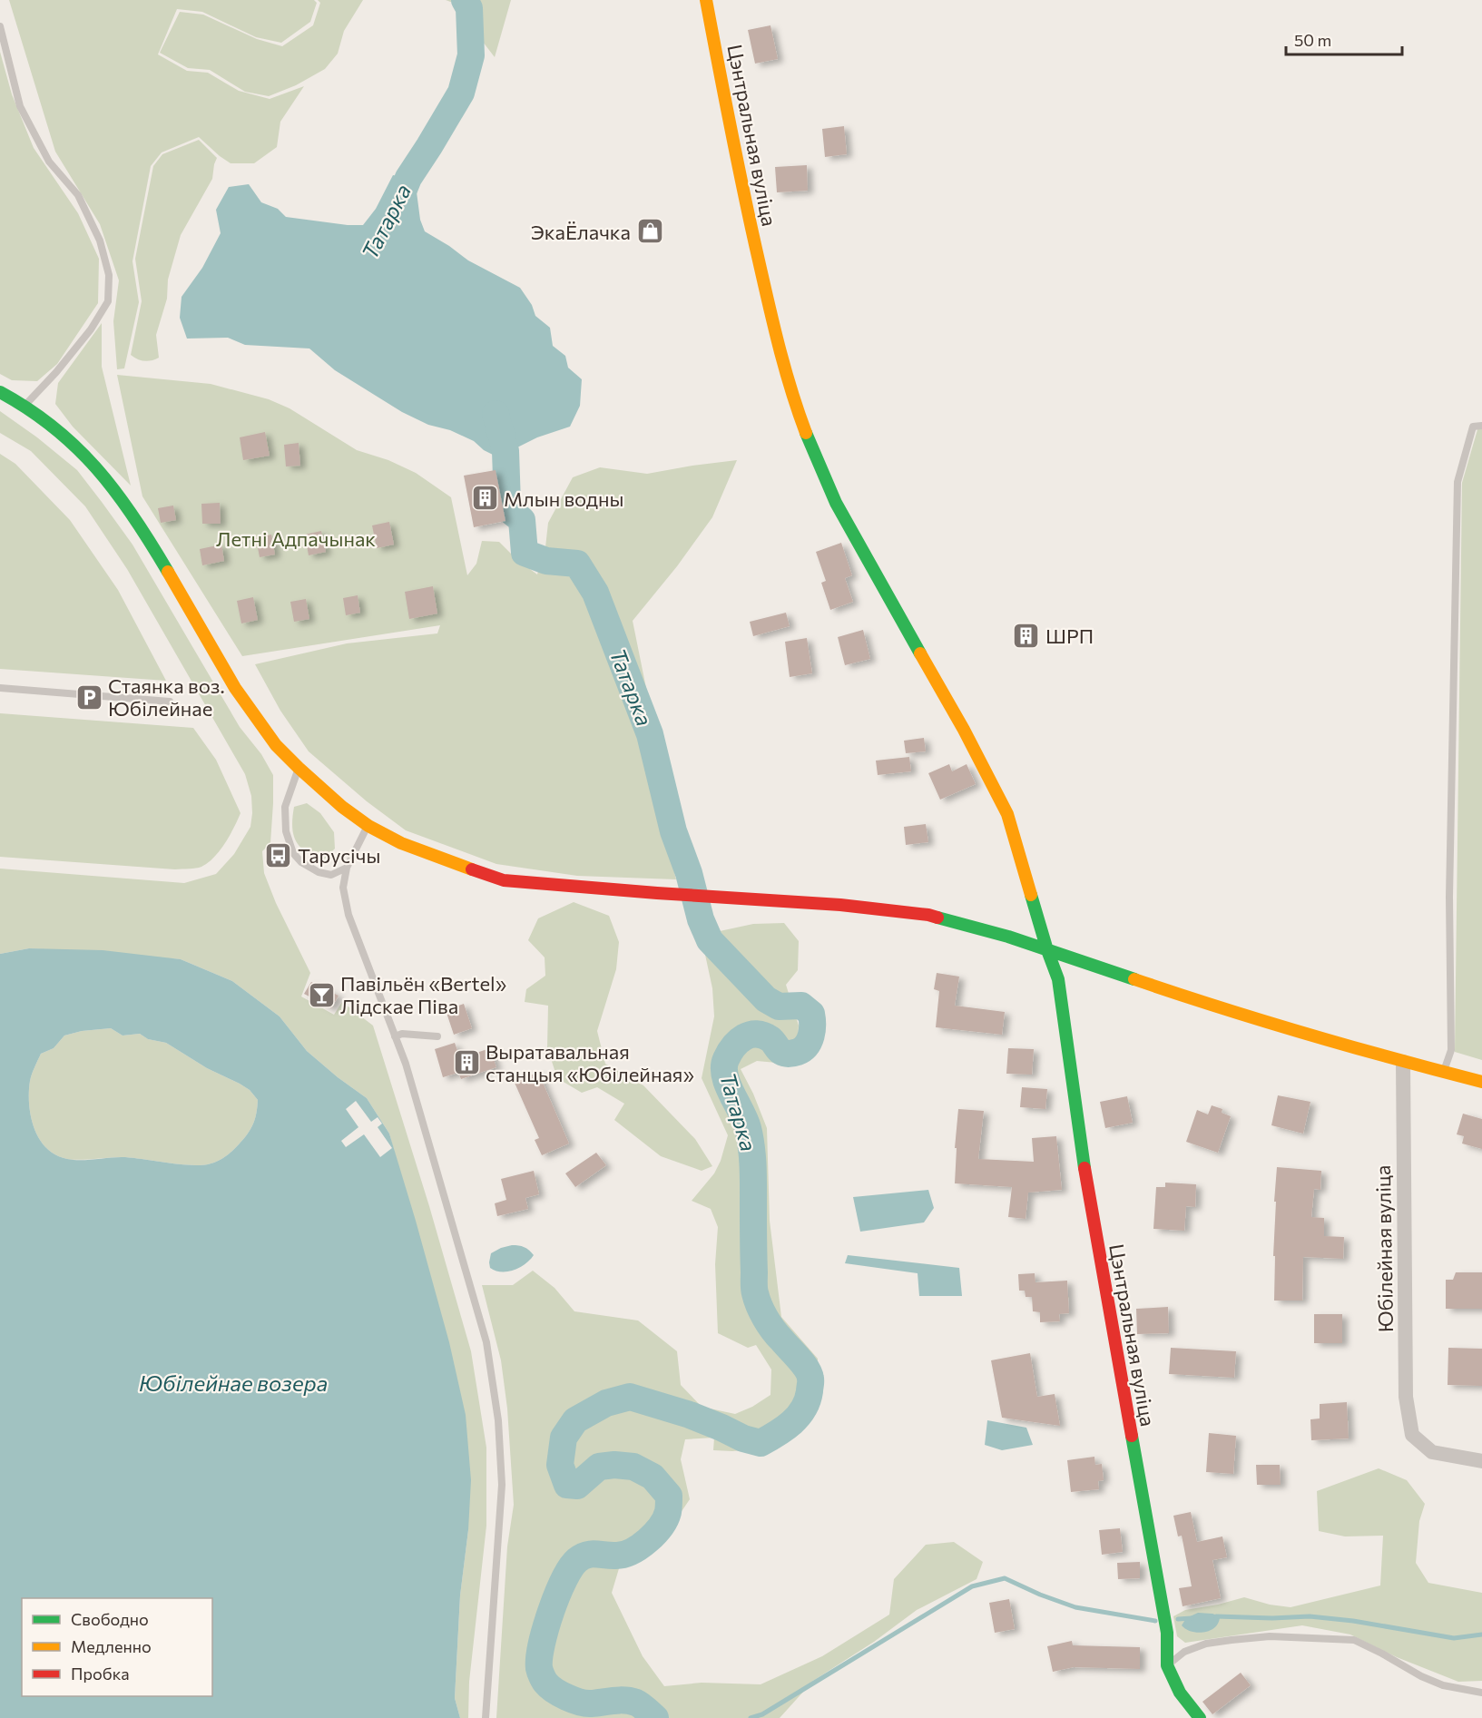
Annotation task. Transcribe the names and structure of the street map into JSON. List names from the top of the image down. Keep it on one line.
{"streets":{"street":["Цэнтральная вуліца","Юбілейная вуліца"]},"water":["Татарка","Юбілейнае возера"],"parks":["Летні Адпачынак"],"places":{"shop":["ЭкаЁлачка"],"building":["Млын водны","ШРП","Выратавальная станцыя «Юбілейная»"],"parking":["Стаянка воз. Юбілейнае"],"bus stop":["Тарусічы"],"bar":["Павільён «Bertel» Лідскае Піва"]},"legend":["Свободно","Медленно","Пробка"],"scale_bar":"50 m"}
